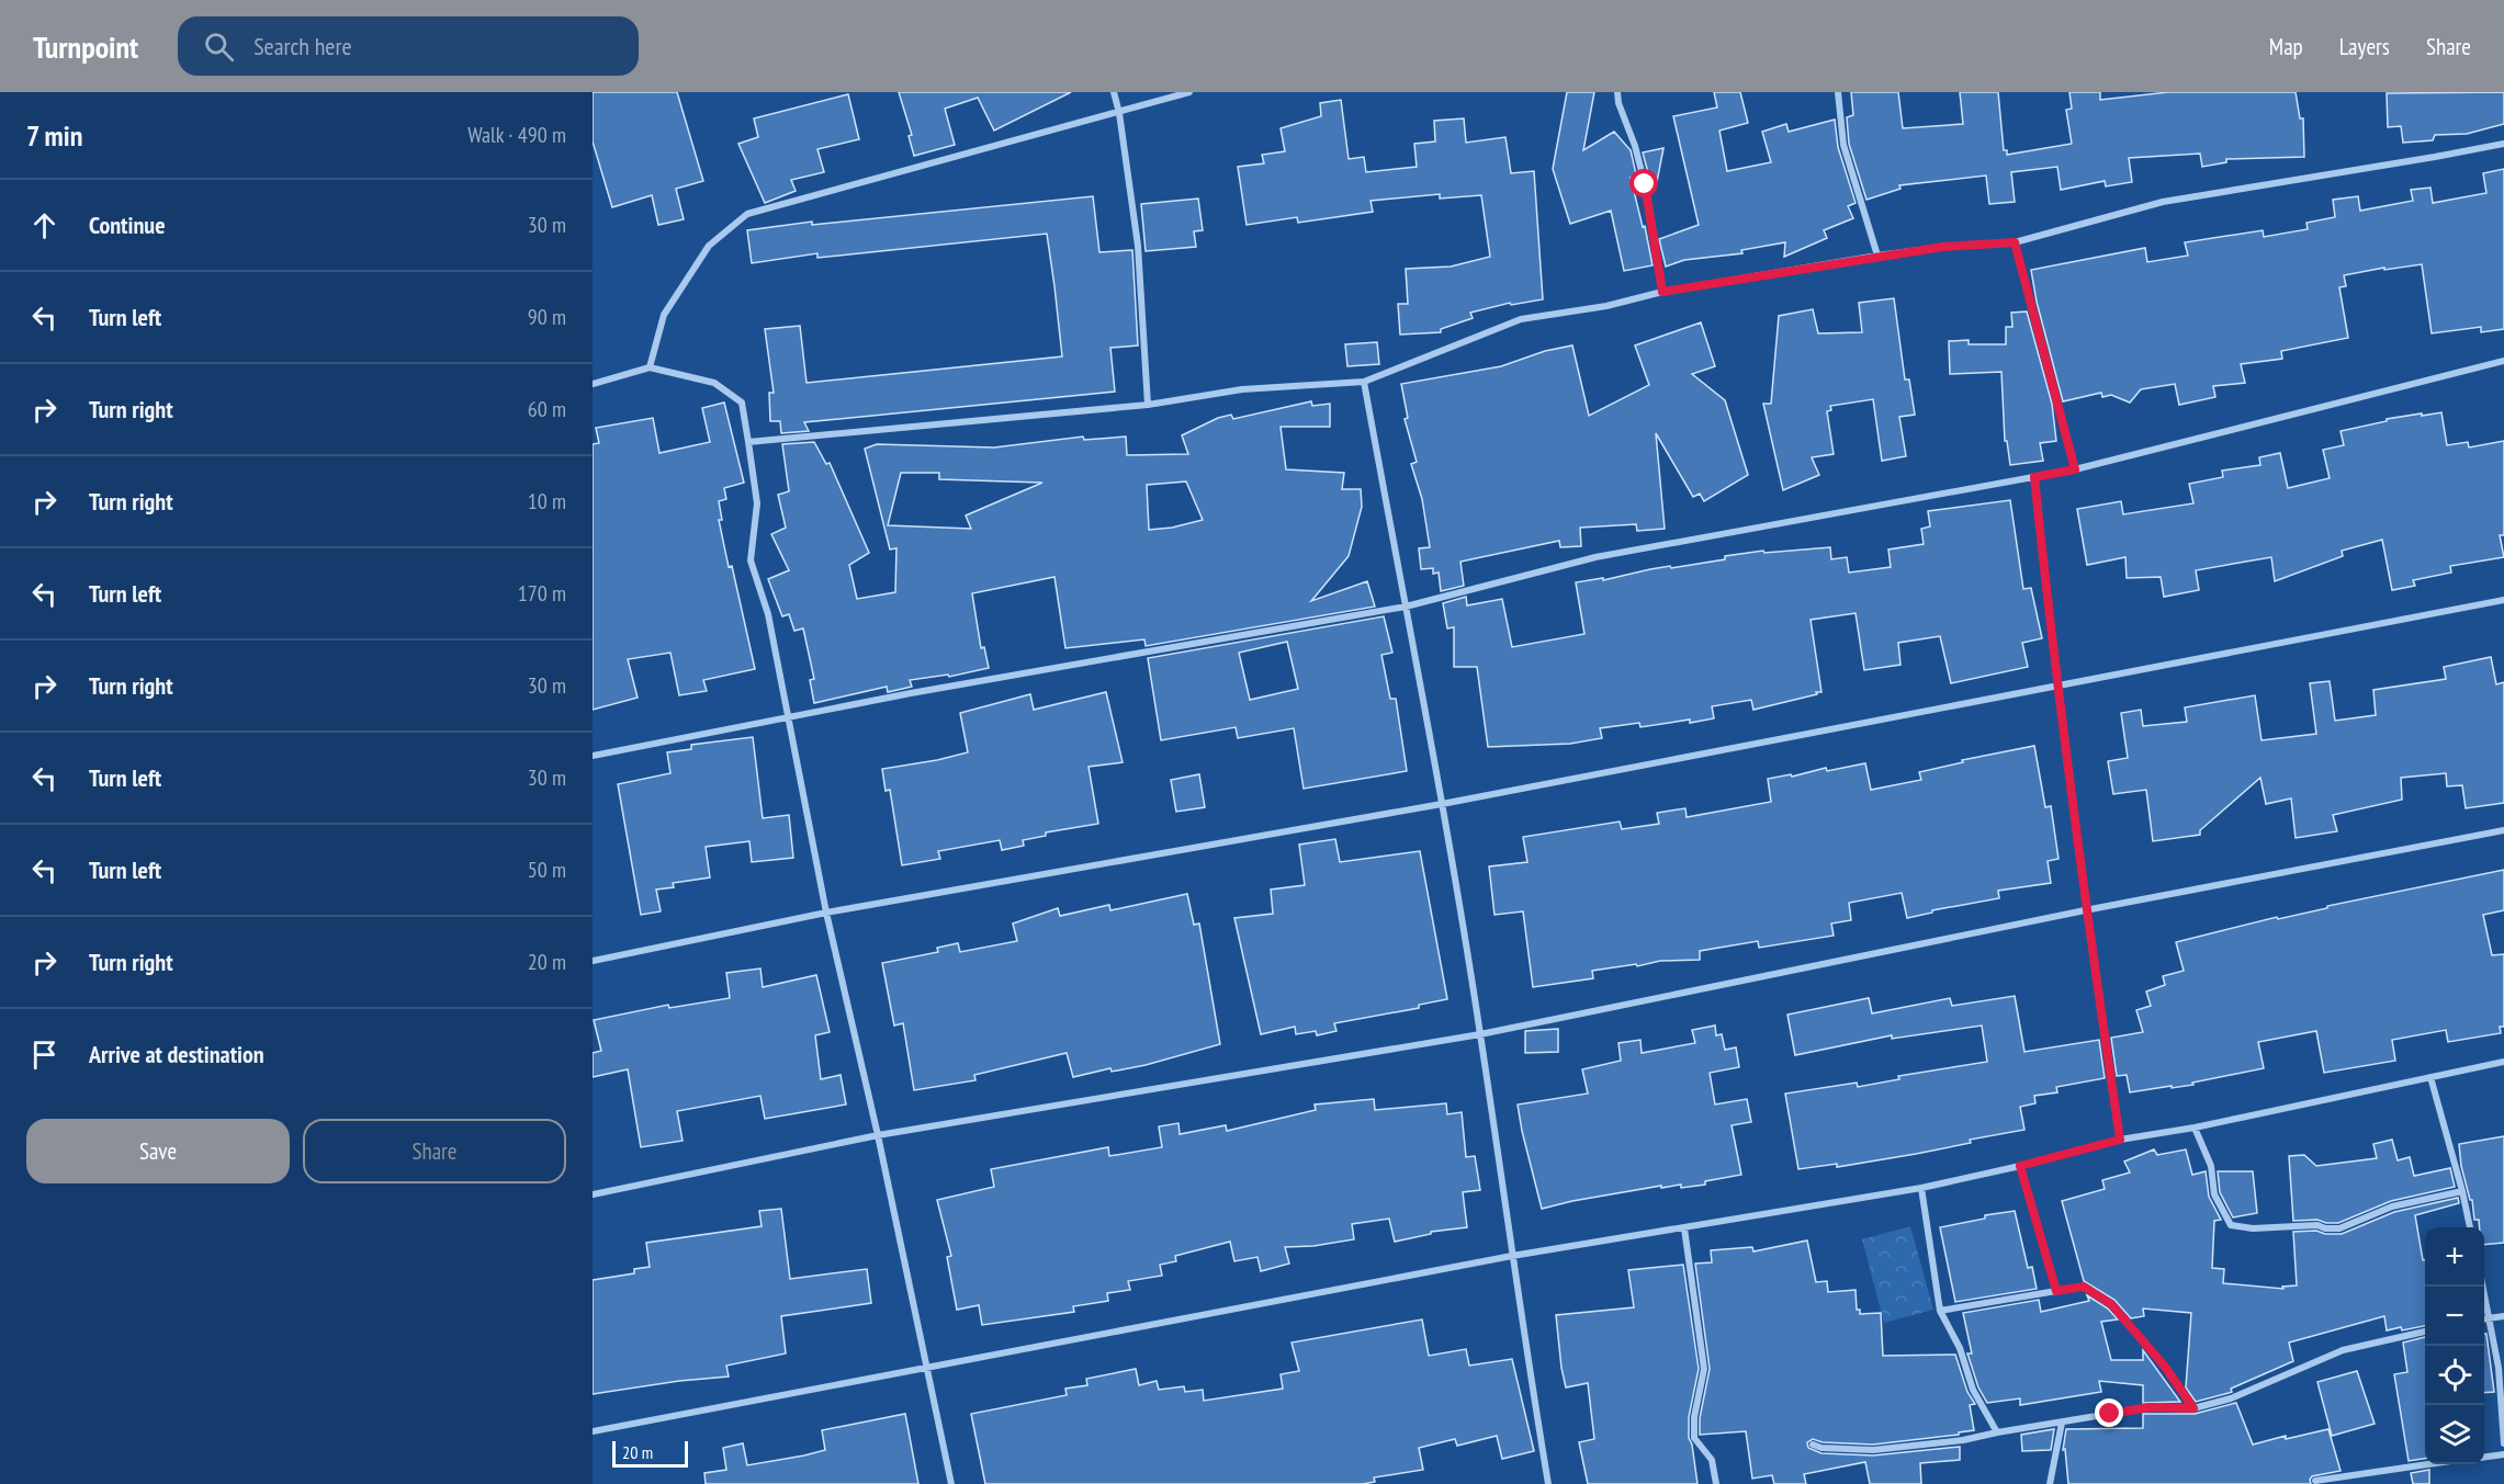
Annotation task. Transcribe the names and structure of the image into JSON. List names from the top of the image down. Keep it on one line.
{"scale_bar":"20 m","page":{"header":"Turnpoint","search":"Search here","nav":["Map","Layers","Share"],"heading":["7 min","Walk · 490 m"],"list":[["Continue","30 m"],["Turn left","90 m"],["Turn right","60 m"],["Turn right","10 m"],["Turn left","170 m"],["Turn right","30 m"],["Turn left","30 m"],["Turn left","50 m"],["Turn right","20 m"],"Arrive at destination"],"buttons":["Save","Share"],"map_buttons":["+","−"],"scale":"20 m"}}
